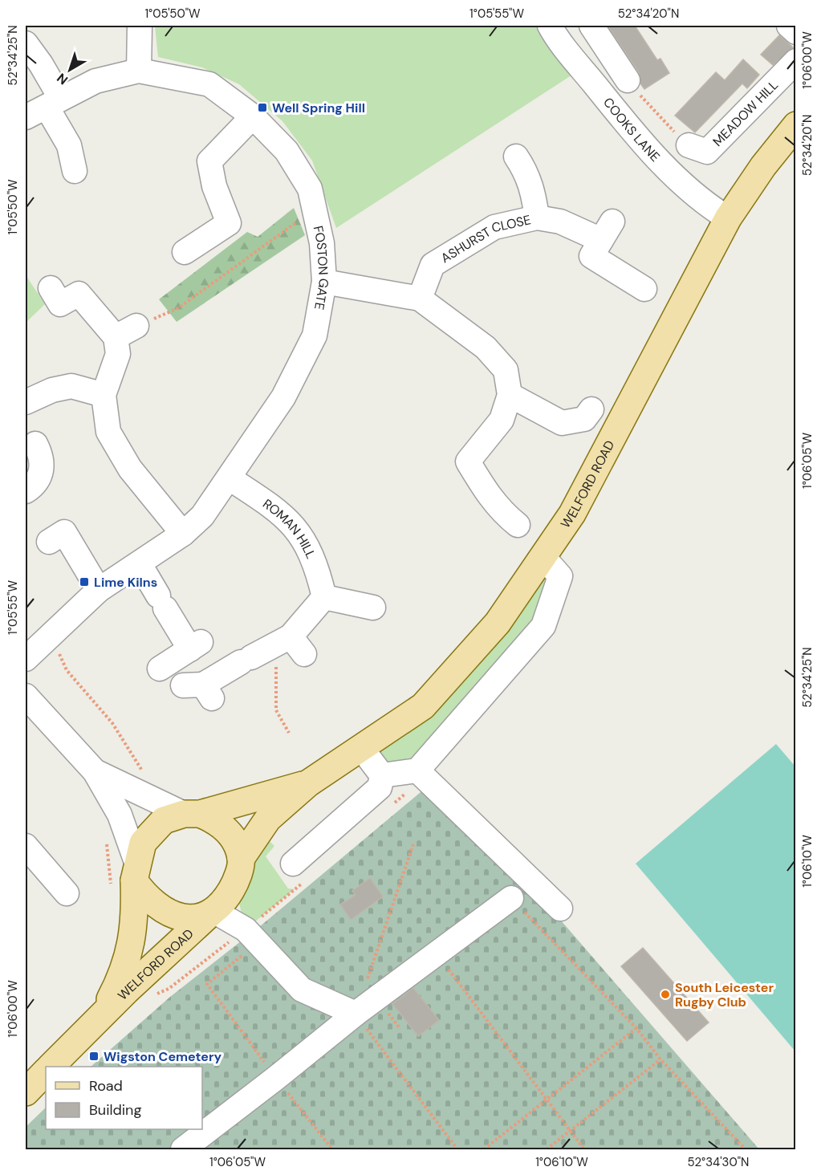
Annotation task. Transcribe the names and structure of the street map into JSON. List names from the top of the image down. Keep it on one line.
{"streets":{"main road":["WELFORD ROAD"],"street":["MEADOW HILL","COOKS LANE","ASHURST CLOSE","FOSTON GATE","ROMAN HILL"]},"crossings":[["COOKS LANE","WELFORD ROAD"],["FOSTON GATE","ROMAN HILL"]],"places":{"transit":["Well Spring Hill","Lime Kilns","Wigston Cemetery"],"other":["South Leicester Rugby Club"]},"legend":["Road","Building"],"north":"bottom left","coordinates":["1°05'50\"W","1°05'55\"W","52°34'20\"N","52°34'25\"N","1°06'00\"W","1°06'05\"W","1°06'10\"W","52°34'30\"N"]}
